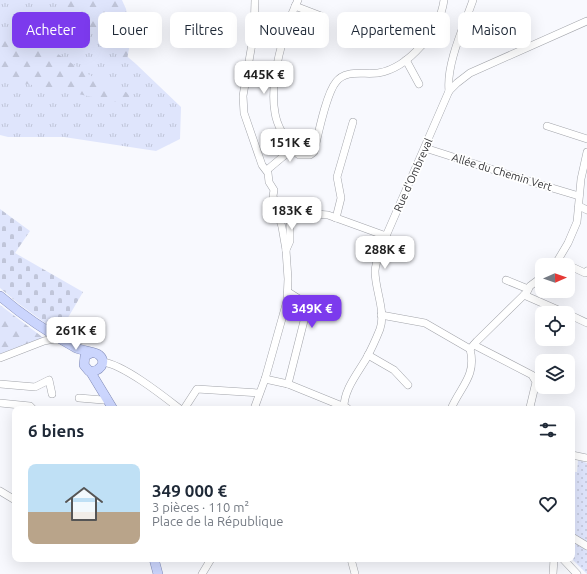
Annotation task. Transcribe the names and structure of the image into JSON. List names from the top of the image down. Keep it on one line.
{"streets":{"street":["Allée du Chemin Vert","Rue d'Ombreval"]},"crossings":[["Allée du Chemin Vert","Rue d'Ombreval"]],"north":"right","page":{"chip":["Acheter","Louer","Filtres","Nouveau","Appartement","Maison"],"price":["445K €","151K €","183K €","288K €","349K €","261K €"],"heading":"6 biens","list":[{"name":"349 000 €","note":"3 pièces · 110 m² · Place de la République"}]}}
